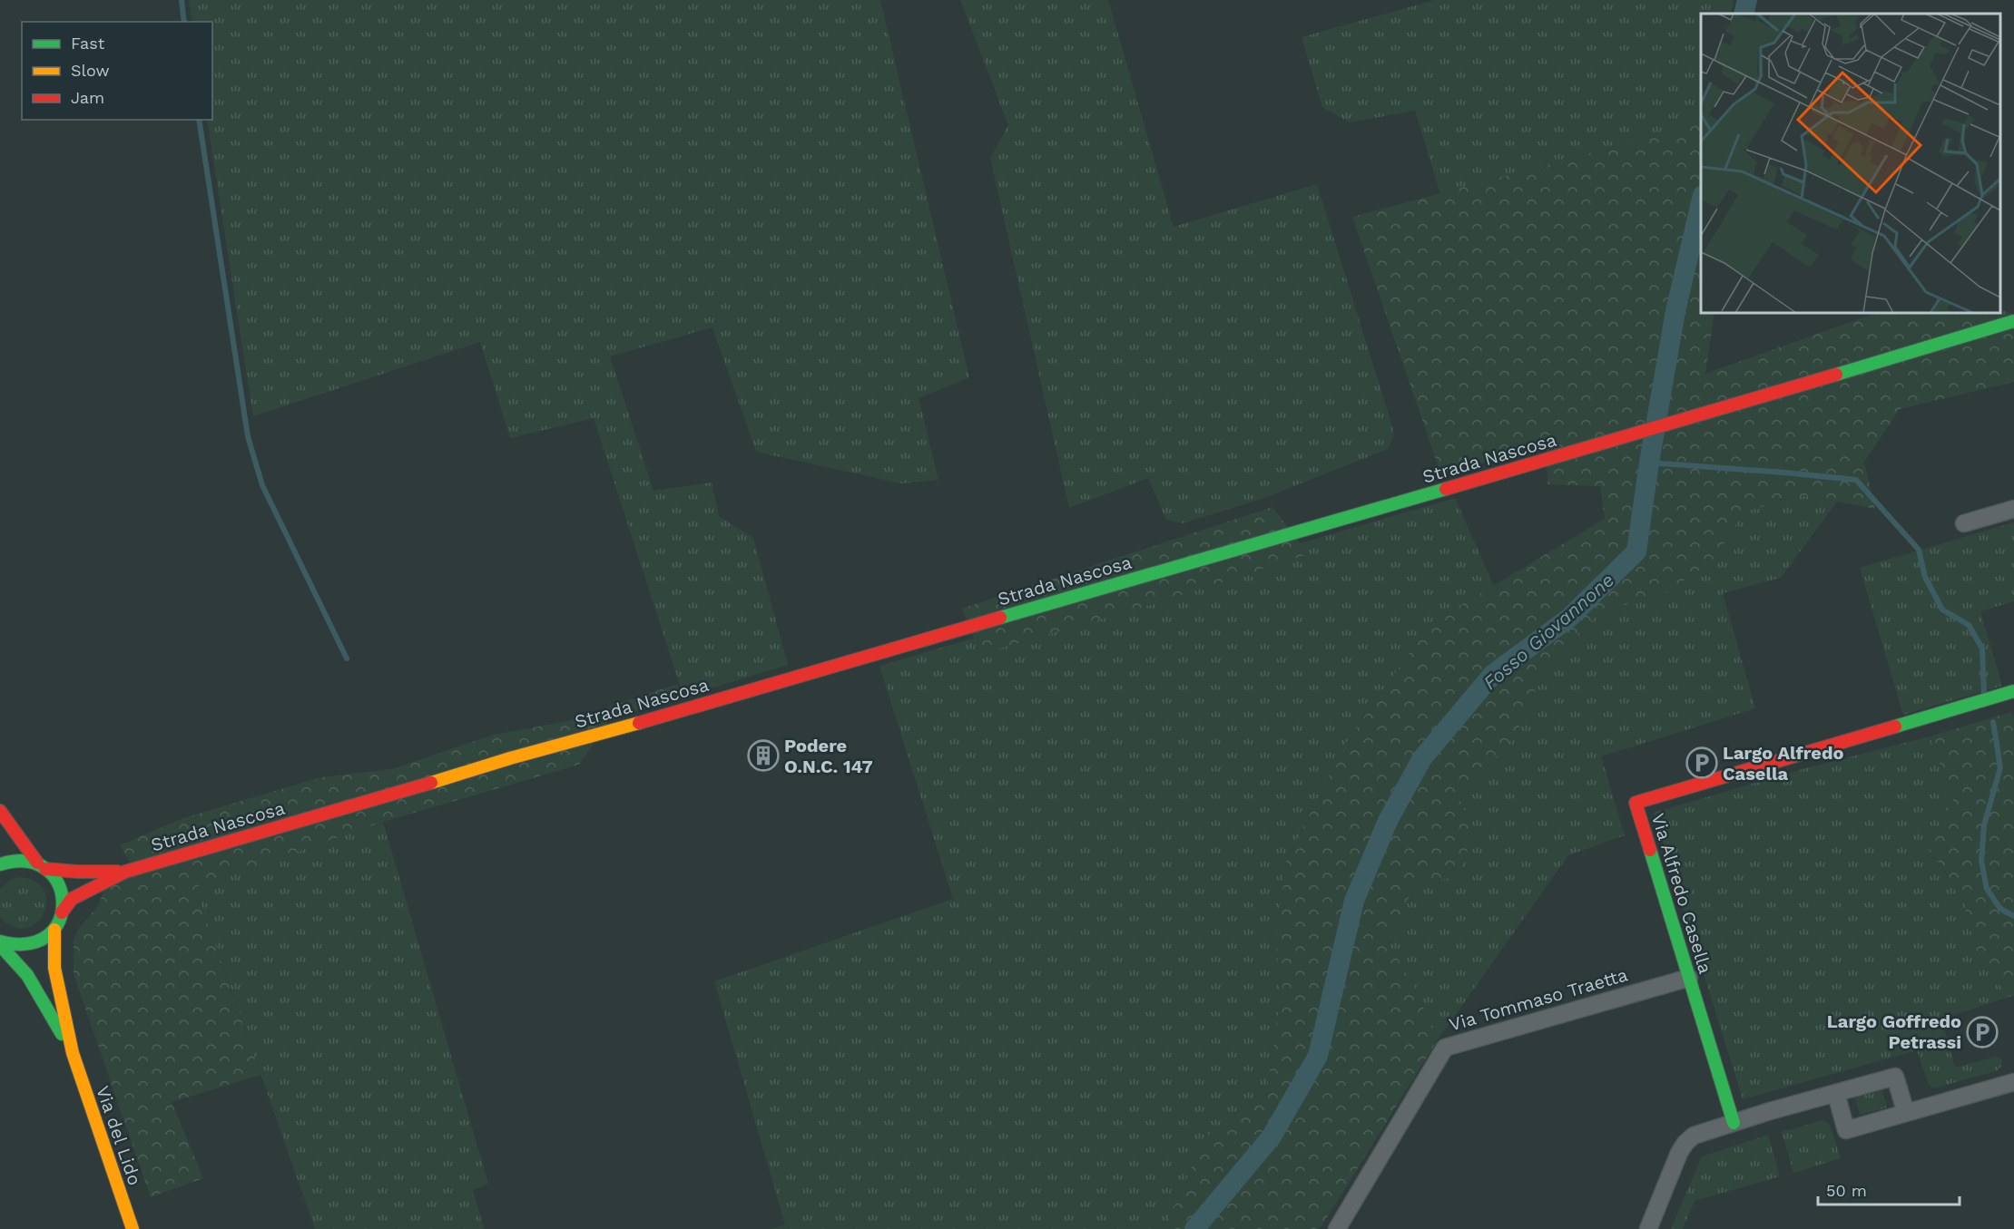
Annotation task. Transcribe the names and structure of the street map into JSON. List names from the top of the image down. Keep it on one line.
{"streets":{"street":["Strada Nascosa","Via Alfredo Casella","Via Tommaso Traetta","Via del Lido"]},"crossings":[["Via Alfredo Casella","Via Tommaso Traetta"]],"water":["Fosso Giovannone"],"places":{"building":["Podere O.N.C. 147"],"parking":["Largo Alfredo Casella","Largo Goffredo Petrassi"]},"legend":["Fast","Slow","Jam"],"scale_bar":"50 m"}
